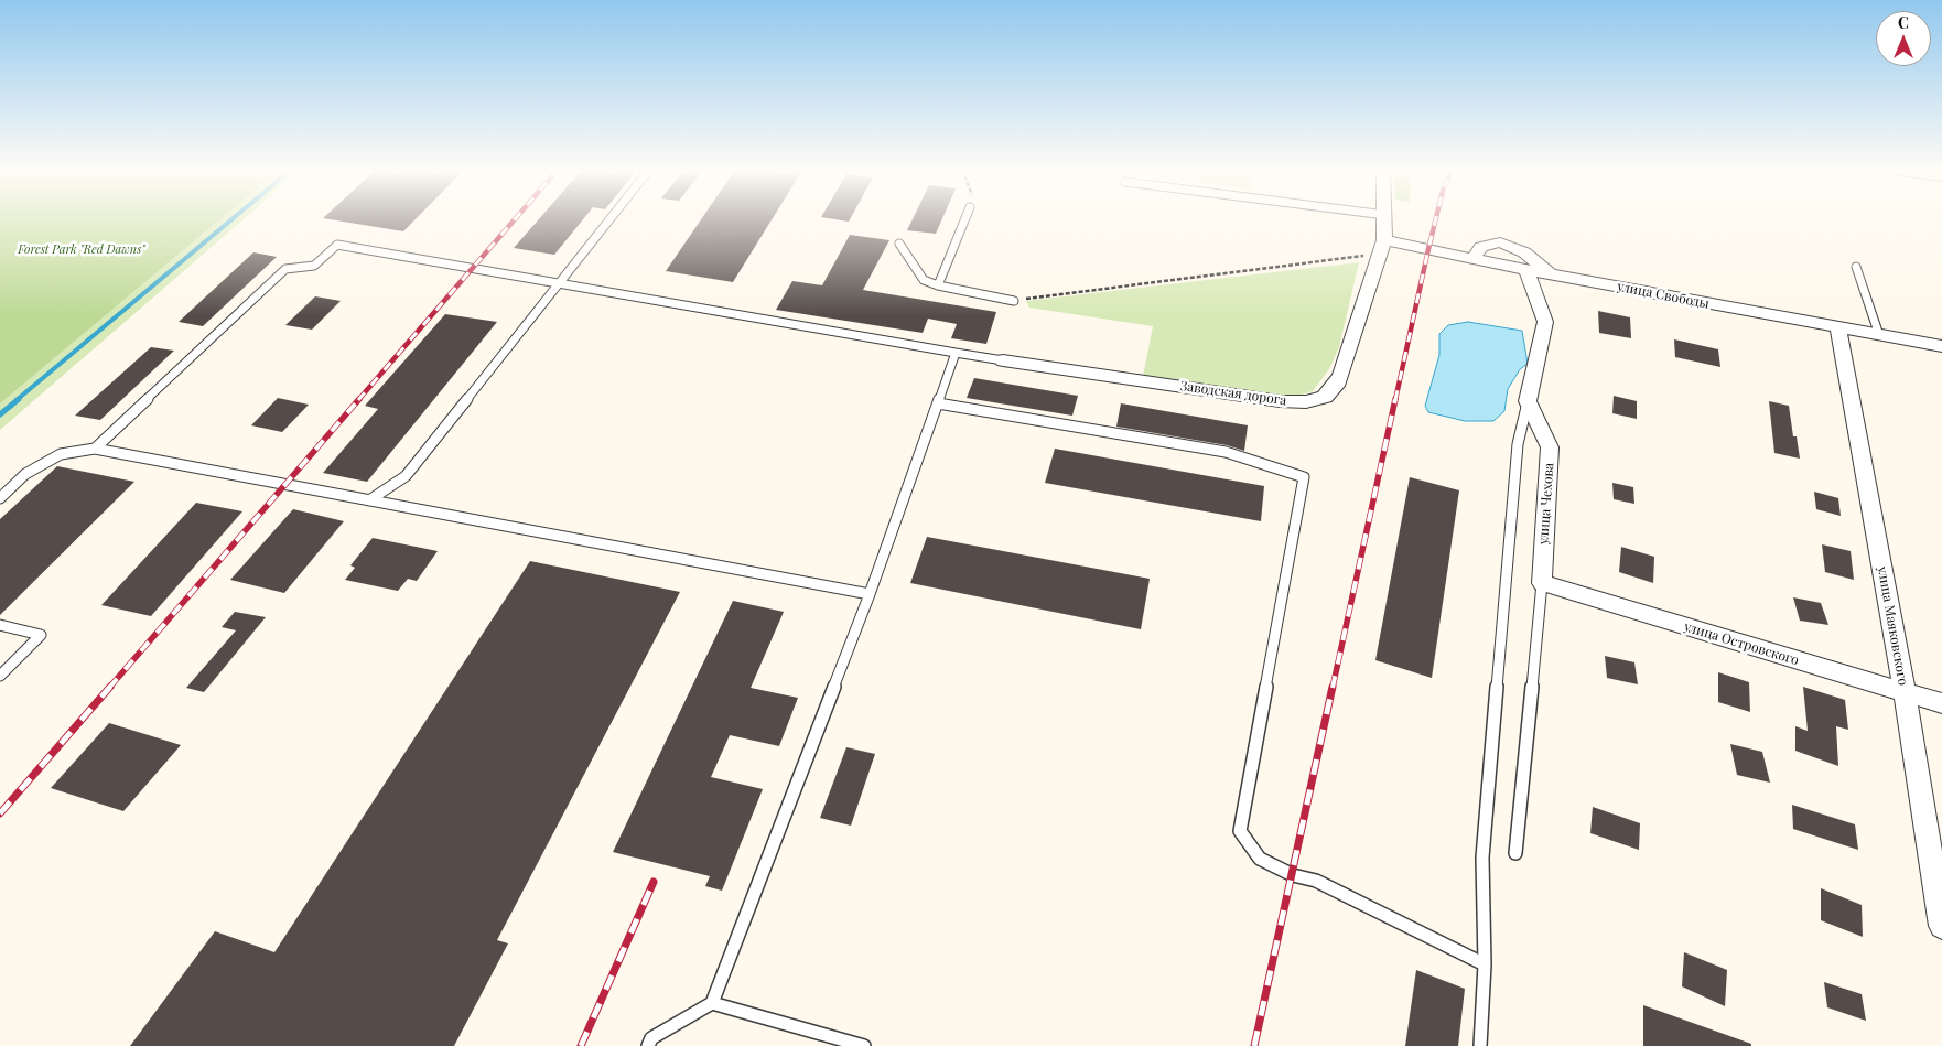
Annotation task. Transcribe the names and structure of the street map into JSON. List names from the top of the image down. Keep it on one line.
{"streets":{"street":["улица Свободы","Заводская дорога","улица Чехова","улица Маяковского","улица Островского"]},"crossings":[["улица Свободы","Заводская дорога"],["улица Свободы","улица Маяковского"],["улица Чехова","улица Островского"],["улица Маяковского","улица Островского"]],"parks":["Forest Park \"Red Dawns\""],"north":"top"}
